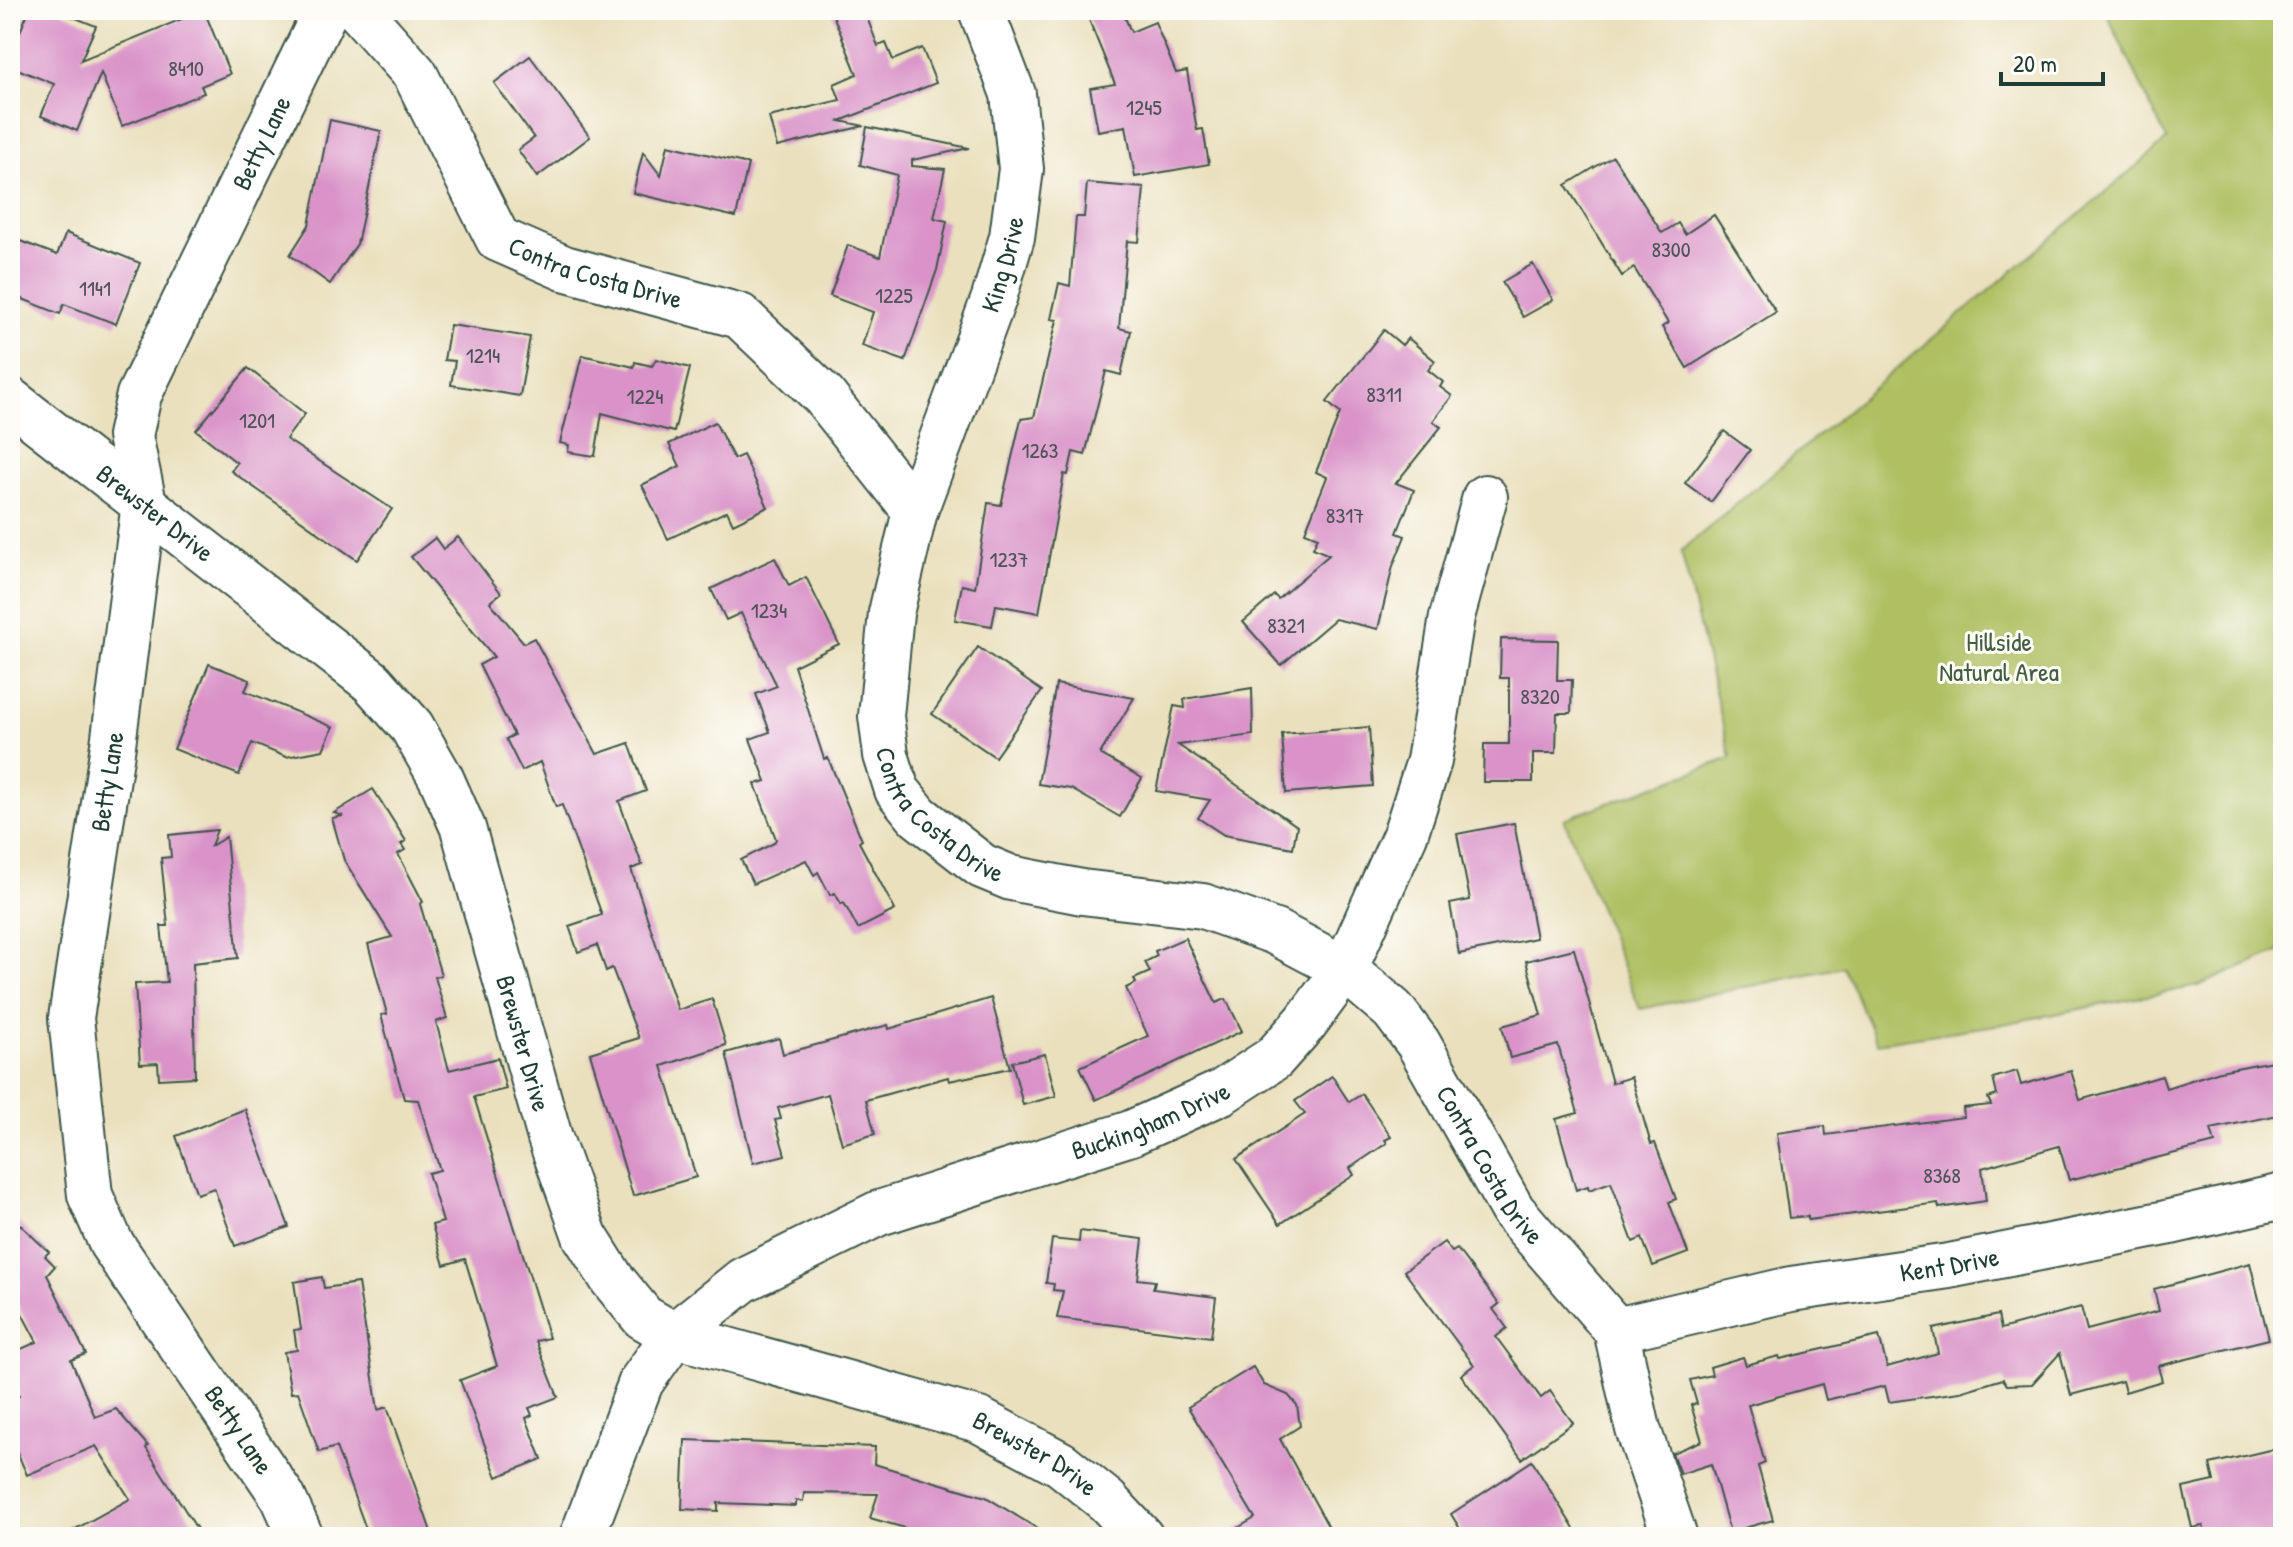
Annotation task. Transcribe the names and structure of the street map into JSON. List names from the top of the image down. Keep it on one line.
{"streets":{"street":["Betty Lane","King Drive","Contra Costa Drive","Brewster Drive","Buckingham Drive","Kent Drive"]},"crossings":[["Betty Lane","Brewster Drive"],["King Drive","Contra Costa Drive"],["Contra Costa Drive","Buckingham Drive"],["Contra Costa Drive","Kent Drive"],["Brewster Drive","Buckingham Drive"]],"parks":["Hillside Natural Area"],"house_numbers":["8410","1245","8300","1141","1225","1214","8311","1224","1201","1263","8317","1237","1234","8321","8320","8368"],"scale_bar":"20 m"}
